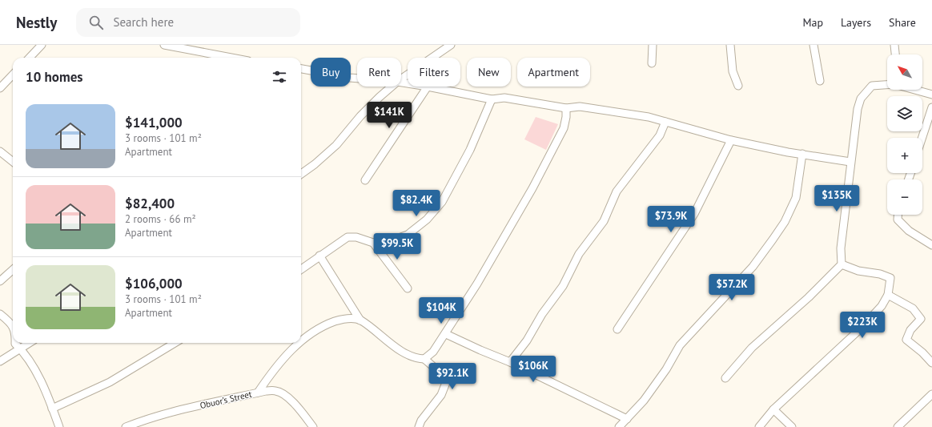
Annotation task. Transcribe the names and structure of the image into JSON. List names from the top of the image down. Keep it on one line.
{"streets":{"street":["Obuor’s Street"]},"north":"top left","page":{"header":"Nestly","search":"Search here","nav":["Map","Layers","Share"],"map_buttons":["+","−"],"chip":["Buy","Rent","Filters","New","Apartment"],"heading":"10 homes","list":[{"name":"$141,000","note":"3 rooms · 101 m² · Apartment"},{"name":"$82,400","note":"2 rooms · 66 m² · Apartment"},{"name":"$106,000","note":"3 rooms · 101 m² · Apartment"}],"price":["$141K","$135K","$82.4K","$73.9K","$99.5K","$57.2K","$104K","$223K","$106K","$92.1K"]}}
